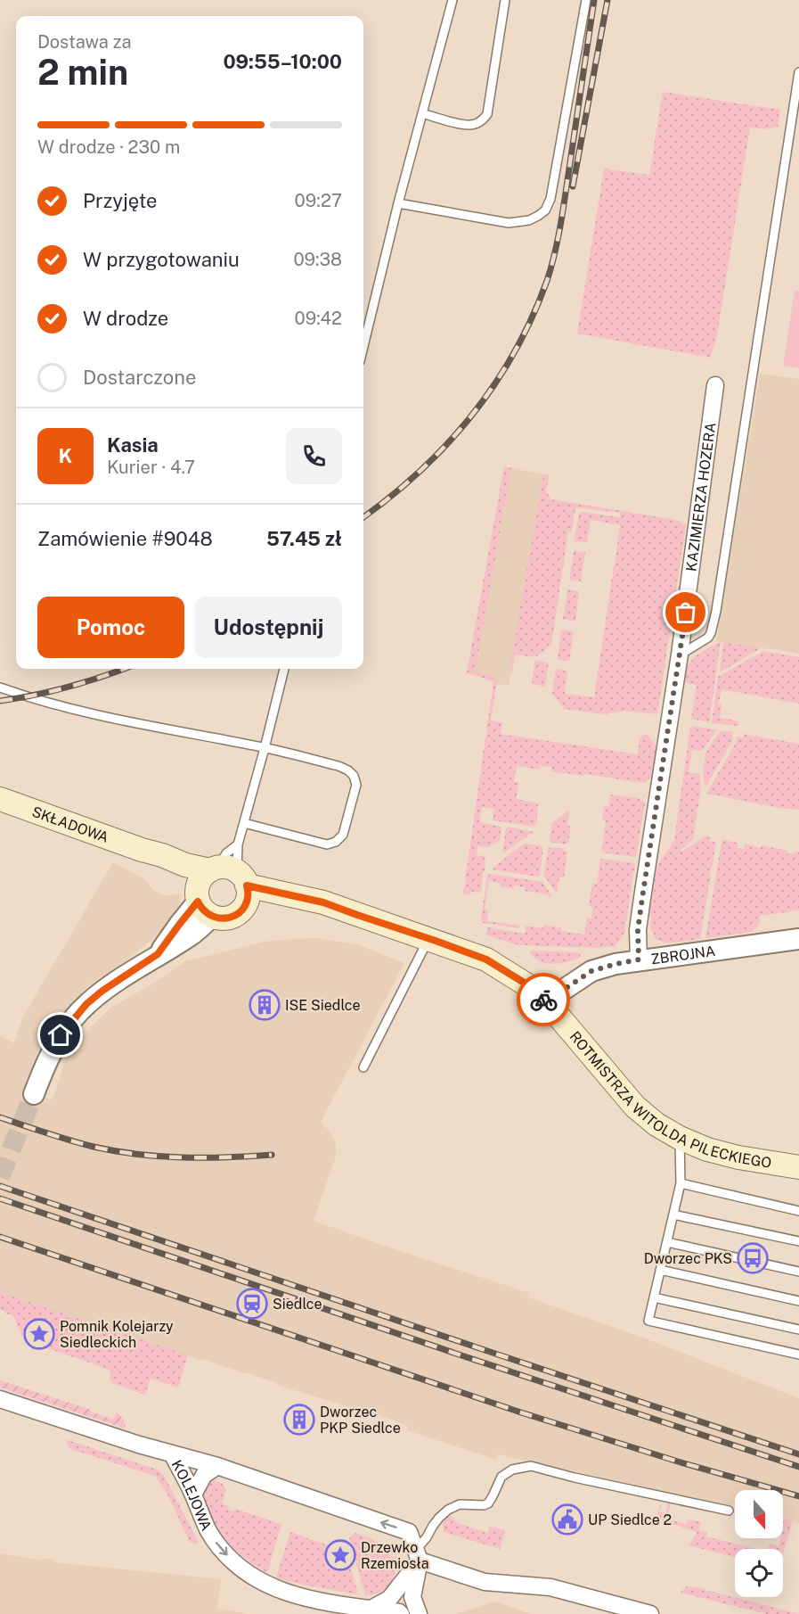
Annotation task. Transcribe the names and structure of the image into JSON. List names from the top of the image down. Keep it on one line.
{"streets":{"main road":["SKŁADOWA","ROTMISTRZA WITOLDA PILECKIEGO"],"street":["KAZIMIERZA HOZERA","ZBROJNA","KOLEJOWA"]},"crossings":[["KAZIMIERZA HOZERA","ZBROJNA"],["SKŁADOWA","ROTMISTRZA WITOLDA PILECKIEGO"],["ZBROJNA","ROTMISTRZA WITOLDA PILECKIEGO"]],"places":{"building":["ISE Siedlce","Dworzec PKP Siedlce"],"bus stop":["Dworzec PKS"],"station":["Siedlce"],"place":["Pomnik Kolejarzy Siedleckich","Drzewko Rzemiosła"],"public building":["UP Siedlce 2"]},"north":"bottom","page":{"heading":["2 min","Dostawa za","09:55–10:00"],"panel":["Kasia","Kurier · 4.7","Zamówienie #9048","57.45 zł"],"bar":"W drodze · 230 m","list":[["Przyjęte","09:27"],["W przygotowaniu","09:38"],["W drodze","09:42"],"Dostarczone"],"round":"K","buttons":["Pomoc","Udostępnij"]}}
